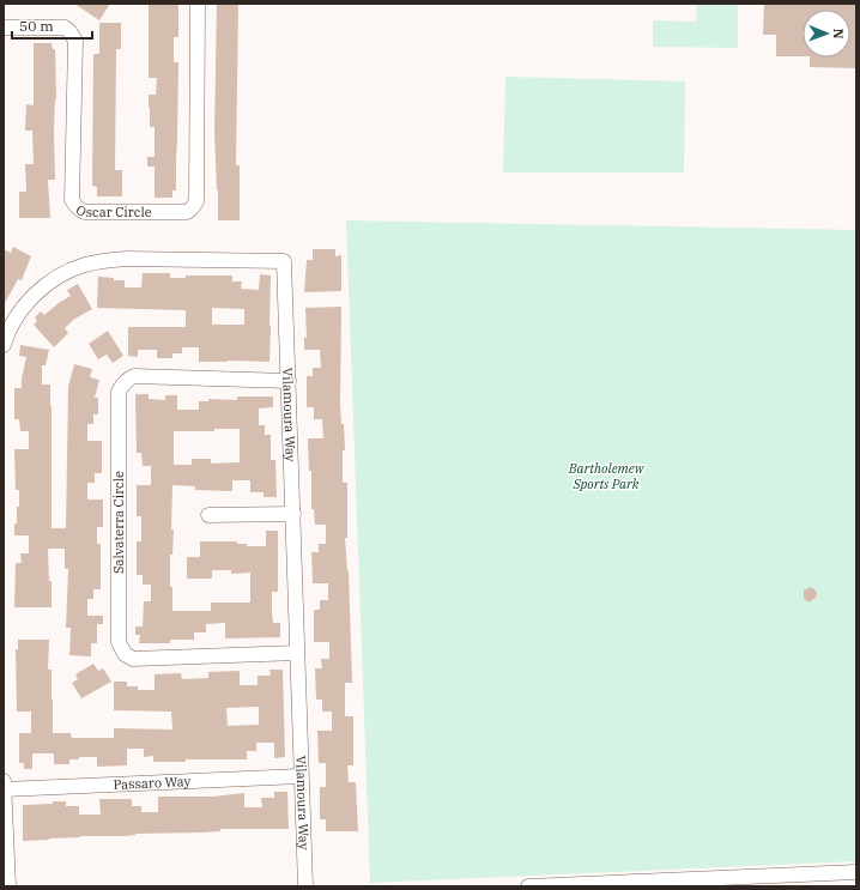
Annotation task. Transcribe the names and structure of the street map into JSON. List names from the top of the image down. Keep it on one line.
{"streets":{"street":["Oscar Circle","Vilamoura Way","Salvaterra Circle","Passaro Way"]},"crossings":[["Vilamoura Way","Salvaterra Circle"],["Vilamoura Way","Passaro Way"]],"parks":["Bartholemew Sports Park"],"scale_bar":"50 m","north":"right"}
